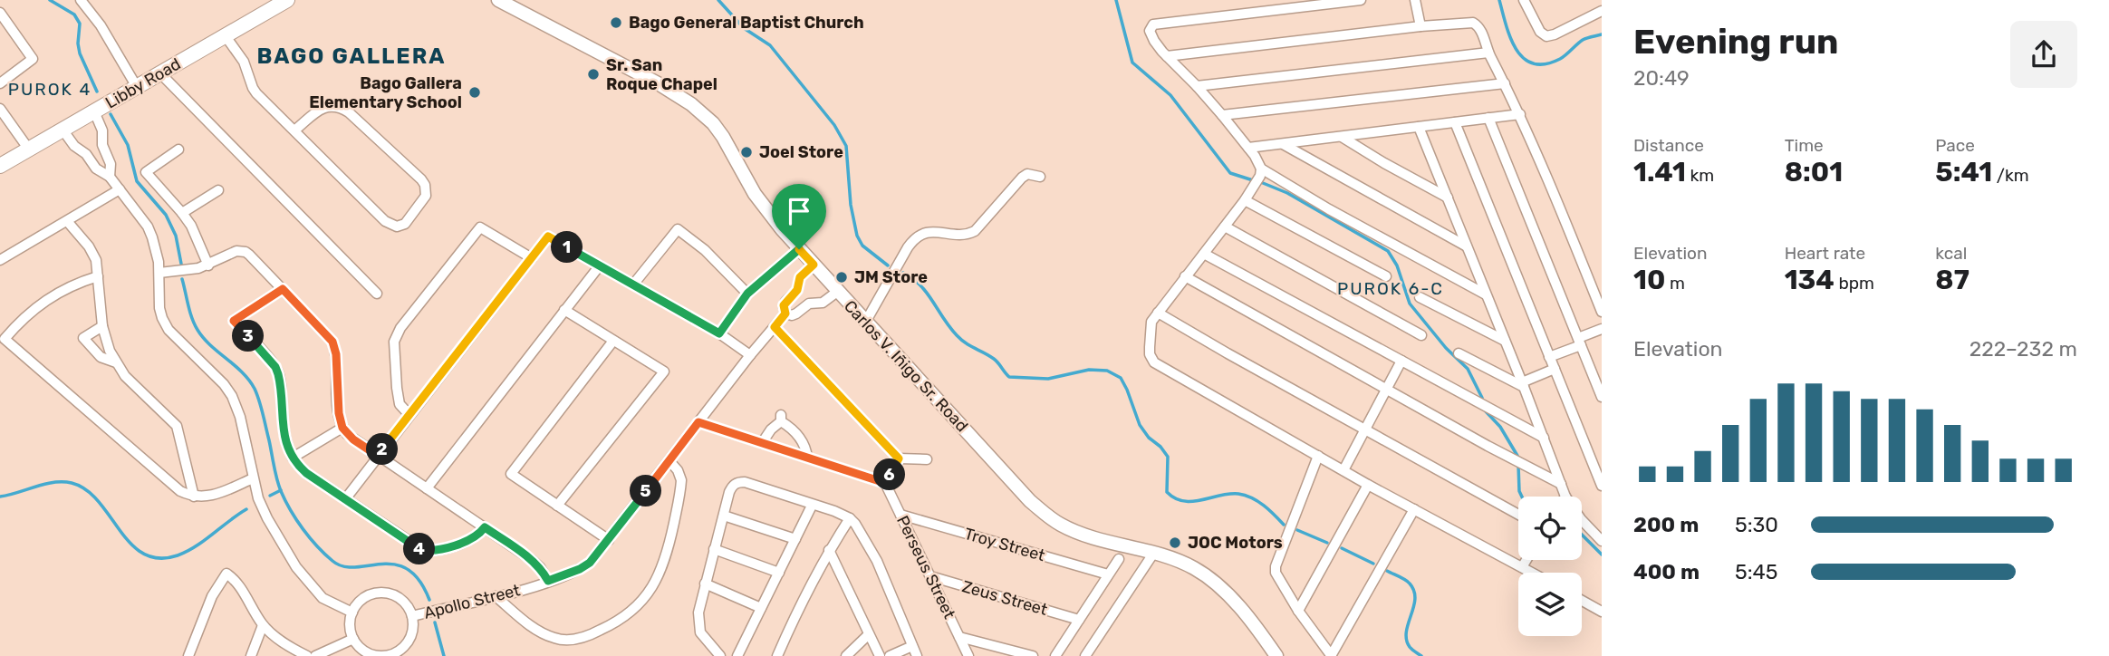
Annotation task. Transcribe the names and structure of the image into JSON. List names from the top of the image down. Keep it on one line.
{"streets":{"main road":["Libby Road","Carlos V. Iñigo Sr. Road"],"street":["Troy Street","Perseus Street","Zeus Street","Apollo Street"]},"crossings":[["Carlos V. Iñigo Sr. Road","Apollo Street"],["Troy Street","Perseus Street"],["Perseus Street","Zeus Street"]],"districts":["BAGO GALLERA","PUROK 4","PUROK 6-C"],"places":["Bago General Baptist Church","Sr. San Roque Chapel","Bago Gallera Elementary School","Joel Store","JM Store","JOC Motors"],"page":{"heading":["Evening run","20:49"],"stats":[["Distance","1.41 km"],["Time","8:01"],["Pace","5:41 /km"],["Elevation","10 m"],["Heart rate","134 bpm"],["kcal","87"]],"pins":["1","3","2","6","5","4"],"chart":["Elevation","222–232 m"],"list":[{"name":"200 m","note":"5:30"},{"name":"400 m","note":"5:45"}]}}
